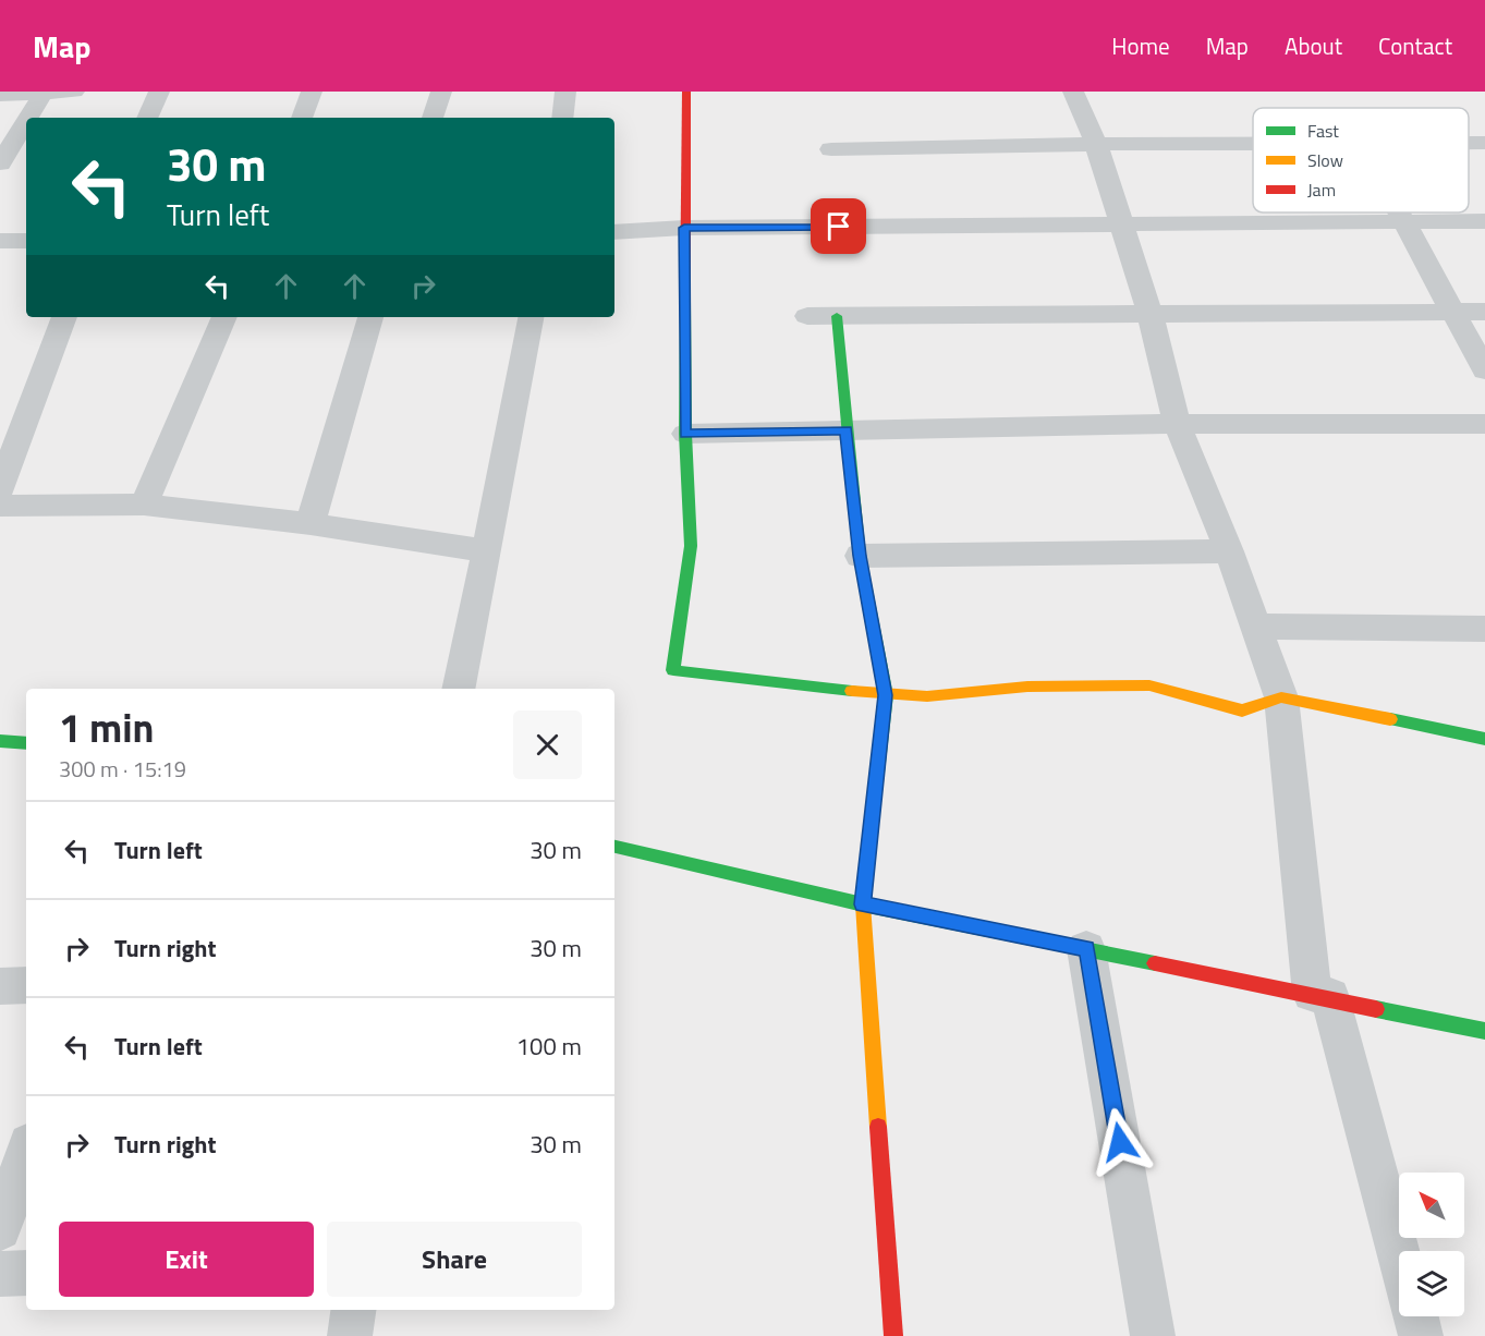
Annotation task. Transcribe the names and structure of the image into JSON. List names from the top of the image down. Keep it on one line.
{"legend":["Fast","Slow","Jam"],"north":"top left","page":{"header":"Map","nav":["Home","Map","About","Contact"],"turn":["30 m","Turn left"],"heading":["1 min","300 m · 15:19"],"list":[{"name":"Turn left","value":"30 m"},{"name":"Turn right","value":"30 m"},{"name":"Turn left","value":"100 m"},{"name":"Turn right","value":"30 m"}],"buttons":["Exit","Share"]}}
